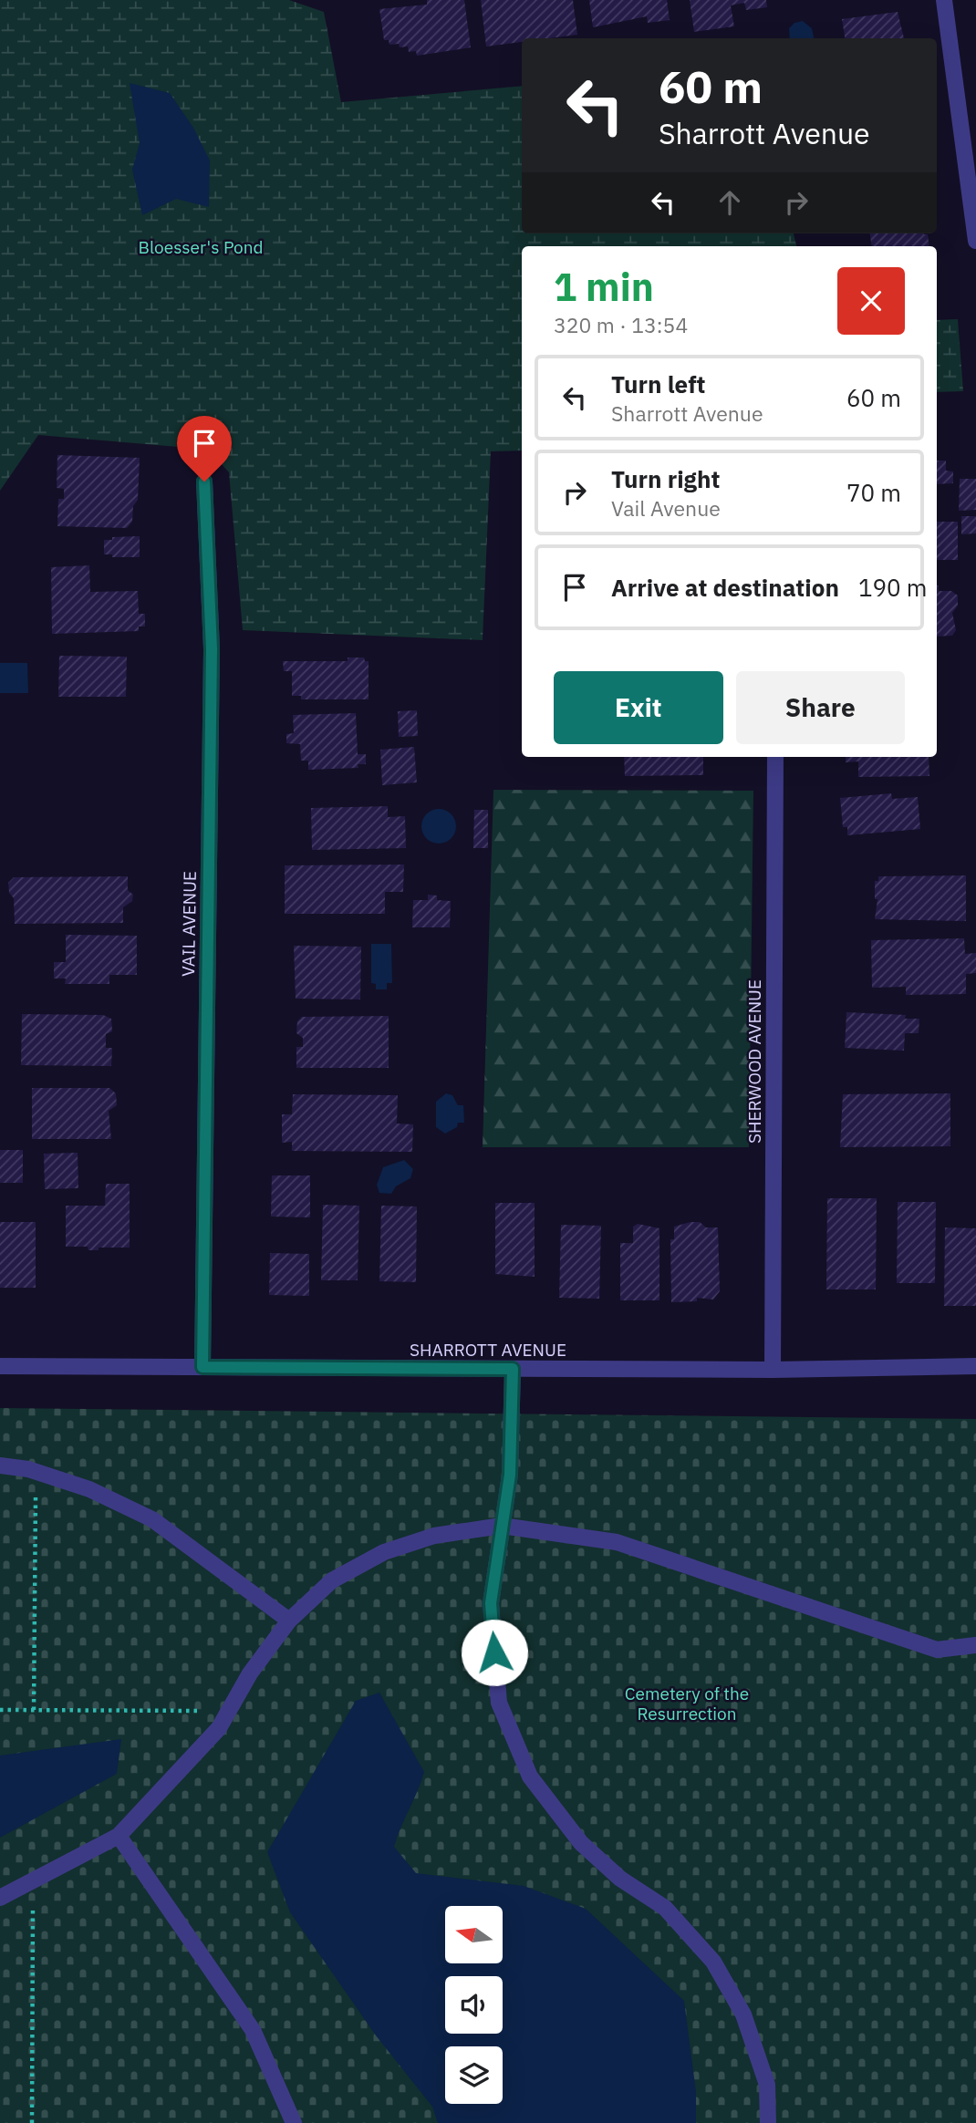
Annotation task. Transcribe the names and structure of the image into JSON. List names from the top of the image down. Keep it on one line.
{"streets":{"street":["VAIL AVENUE","SHERWOOD AVENUE","SHARROTT AVENUE"]},"crossings":[["VAIL AVENUE","SHARROTT AVENUE"],["SHERWOOD AVENUE","SHARROTT AVENUE"]],"parks":["Bloesser's Pond","Cemetery of the Resurrection"],"north":"left","page":{"turn":["60 m","Sharrott Avenue"],"heading":["1 min","320 m · 13:54"],"list":[{"name":"Turn left","note":"Sharrott Avenue","value":"60 m"},{"name":"Turn right","note":"Vail Avenue","value":"70 m"},{"name":"Arrive at destination","value":"190 m"}],"buttons":["Exit","Share"]}}
